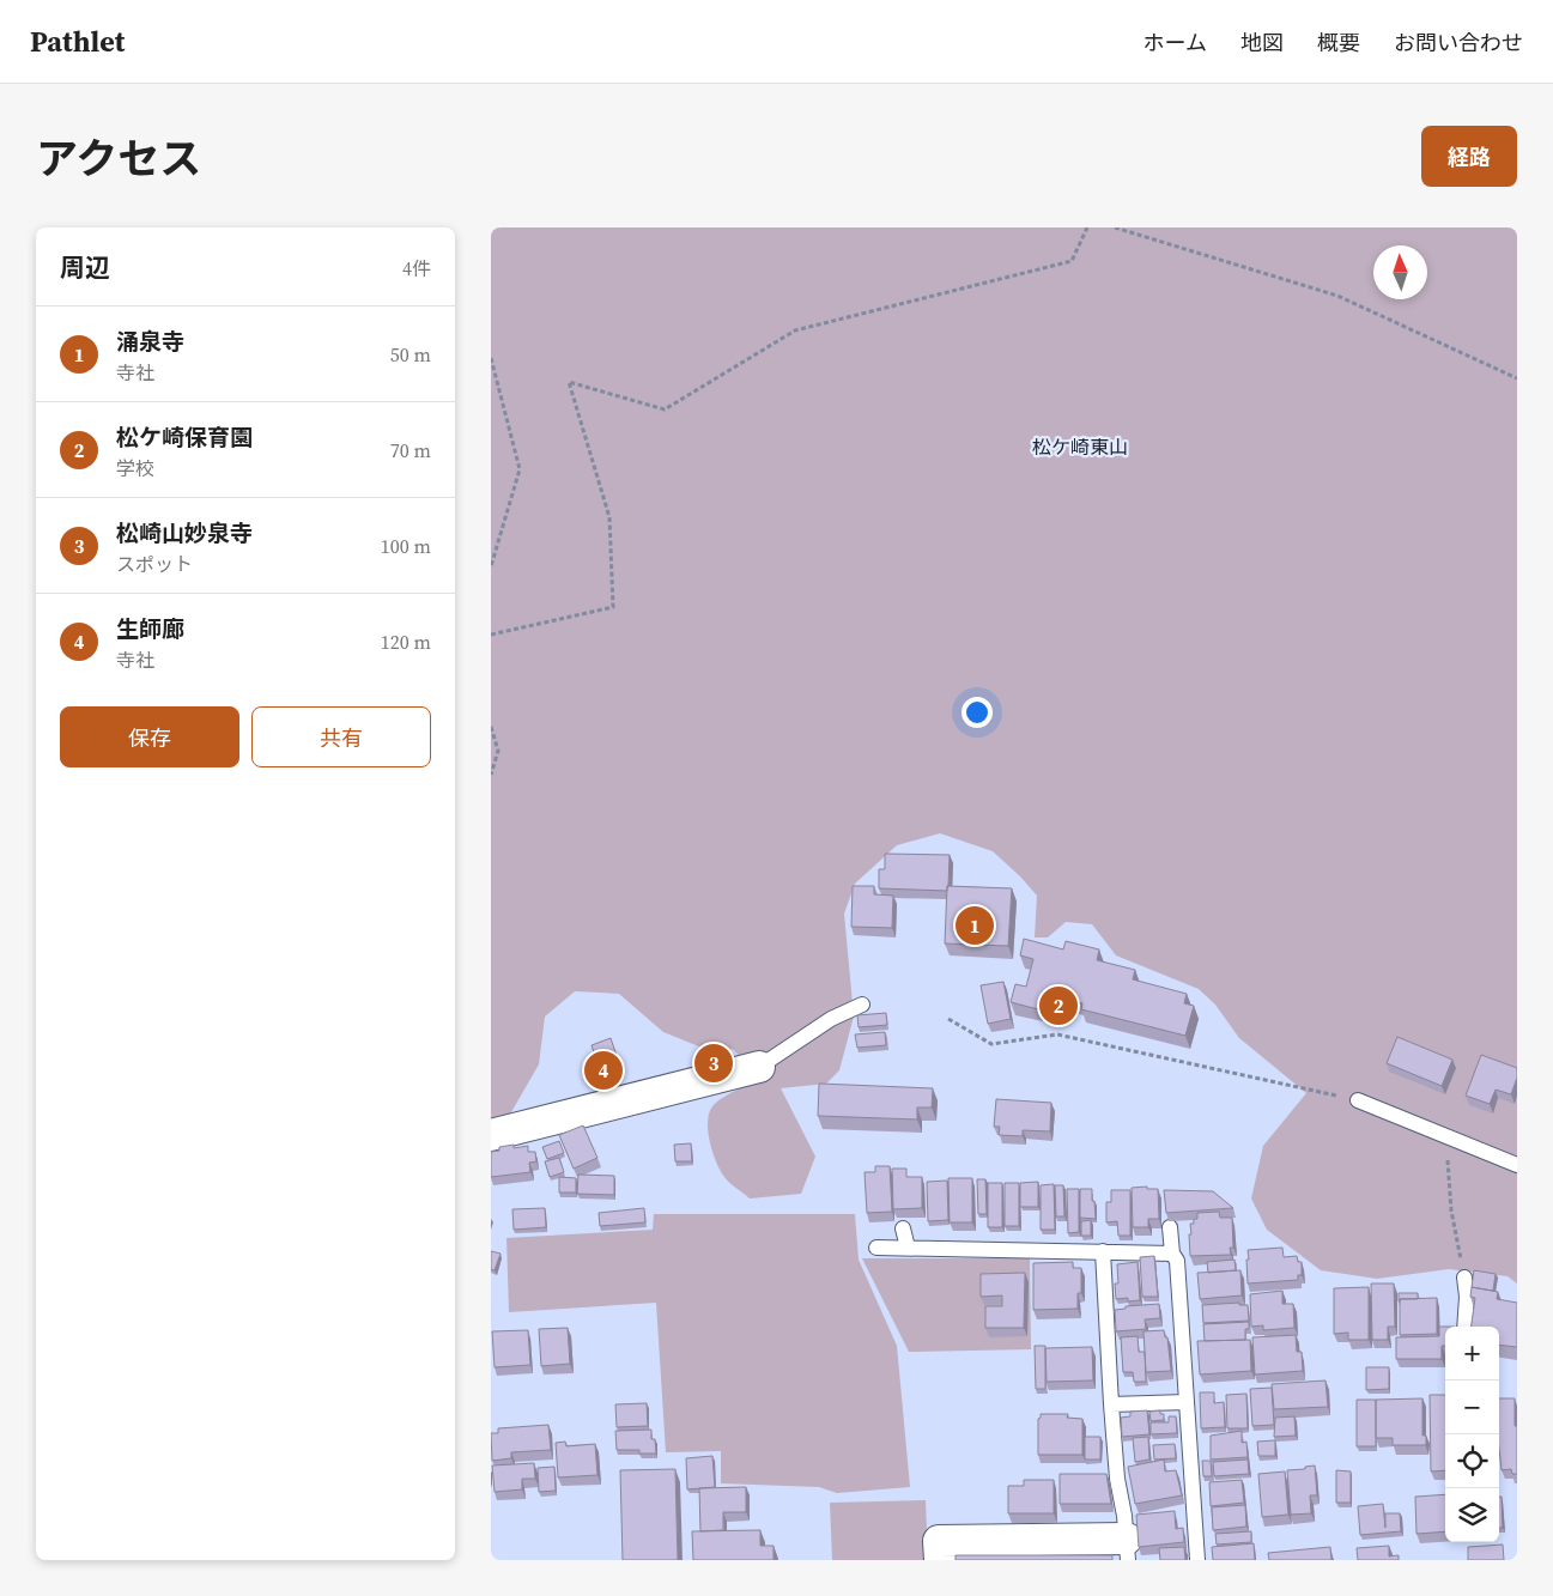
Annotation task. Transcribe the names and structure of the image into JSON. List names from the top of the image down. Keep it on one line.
{"districts":["松ケ崎東山"],"north":"top","page":{"header":"Pathlet","nav":["ホーム","地図","概要","お問い合わせ"],"title":"アクセス","buttons":["経路",["保存","共有"]],"heading":["周辺","4件"],"list":[{"mark":"1","name":"涌泉寺","note":"寺社","value":"50 m"},{"mark":"2","name":"松ケ崎保育園","note":"学校","value":"70 m"},{"mark":"3","name":"松崎山妙泉寺","note":"スポット","value":"100 m"},{"mark":"4","name":"生師廊","note":"寺社","value":"120 m"}],"pins":["1","2","3","4"],"map_buttons":["+","−"]}}
